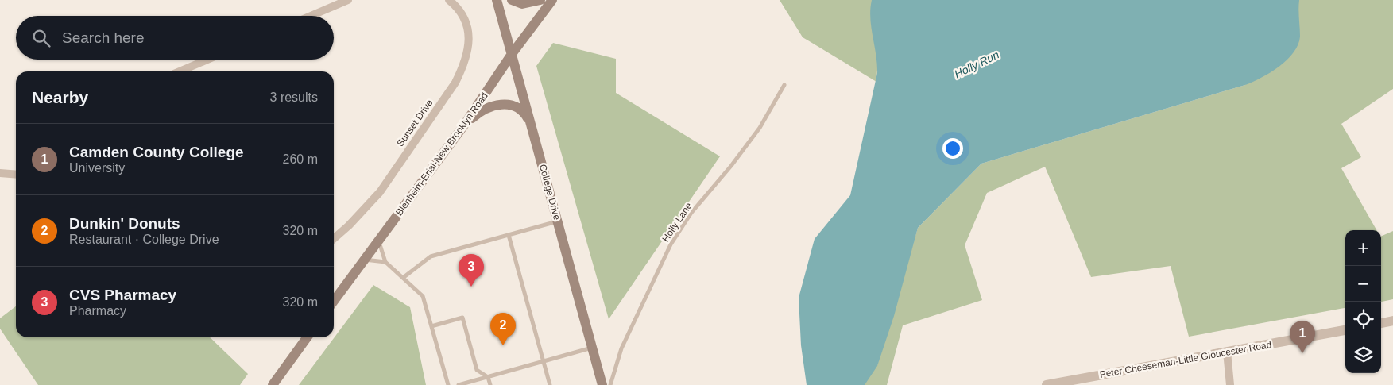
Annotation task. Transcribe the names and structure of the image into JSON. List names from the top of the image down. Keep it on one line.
{"streets":{"main road":["Blenheim-Erial-New Brooklyn Road","College Drive"],"street":["Sunset Drive","Peter Cheeseman-Little Gloucester Road"],"lane":["Holly Lane"]},"crossings":[["Blenheim-Erial-New Brooklyn Road","College Drive"]],"water":["Holly Run"],"page":{"search":"Search here","heading":["Nearby","3 results"],"list":[{"mark":"1","name":"Camden County College","note":"University","value":"260 m"},{"mark":"2","name":"Dunkin' Donuts","note":"Restaurant · College Drive","value":"320 m"},{"mark":"3","name":"CVS Pharmacy","note":"Pharmacy","value":"320 m"}],"map_buttons":["+","−"],"pins":["3","2","1"]}}
